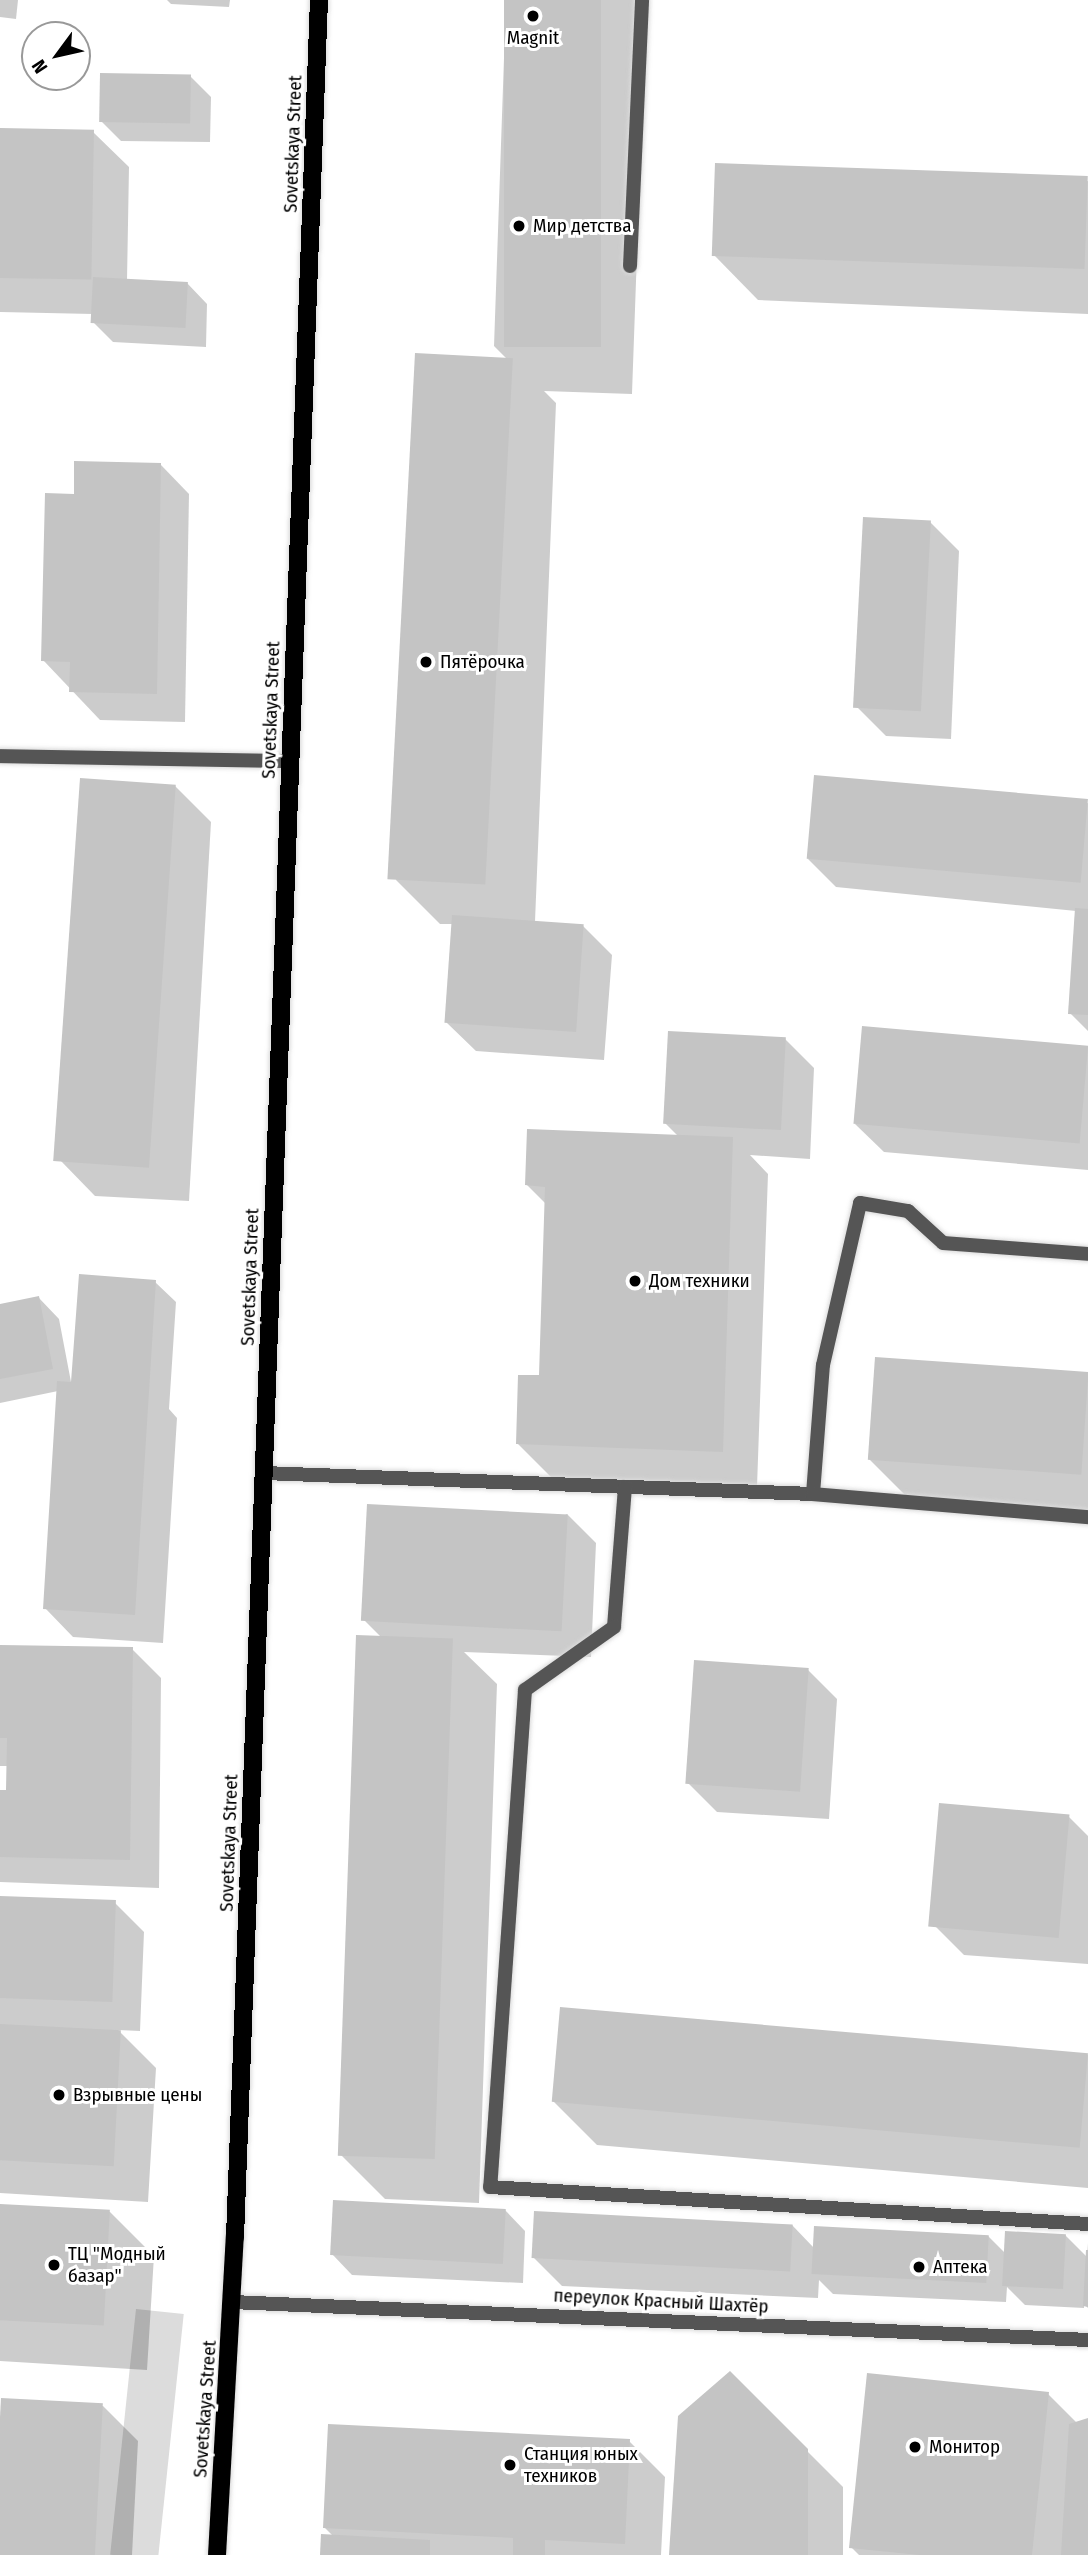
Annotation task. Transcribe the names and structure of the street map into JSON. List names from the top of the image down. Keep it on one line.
{"streets":{"main road":["Sovetskaya Street"],"street":["переулок Красный Шахтёр"]},"crossings":[["Sovetskaya Street","переулок Красный Шахтёр"]],"places":["Magnit","Мир детства","Пятёрочка","Дом техники","Взрывные цены","ТЦ \"Модный базар\"","Аптека","Монитор","Станция юных техников"],"north":"bottom left"}
